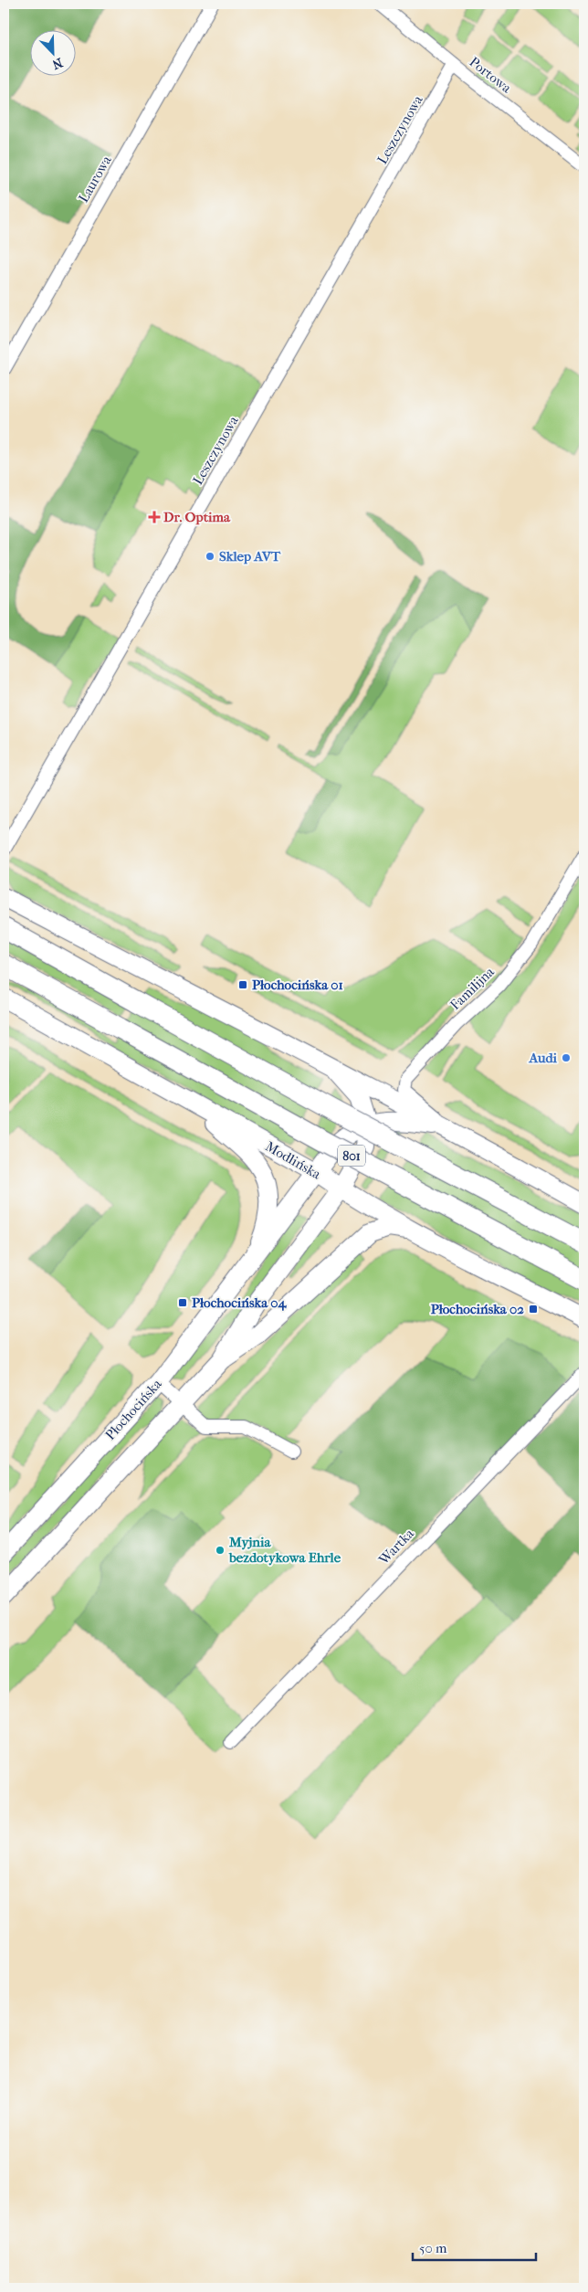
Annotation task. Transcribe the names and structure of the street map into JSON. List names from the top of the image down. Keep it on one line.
{"streets":{"main road":["801","Modlińska","Płochocińska"],"street":["Portowa","Leszczynowa","Laurowa","Familijna","Wartka"]},"crossings":[["Portowa","Leszczynowa"],["Familijna","Płochocińska"],["Modlińska","Płochocińska"]],"places":{"health":["Dr. Optima"],"other":["Sklep AVT","Audi","Myjnia bezdotykowa Ehrle"],"transit":["Płochocińska 01","Płochocińska 04","Płochocińska 02"]},"scale_bar":"50 m","north":"bottom right"}
